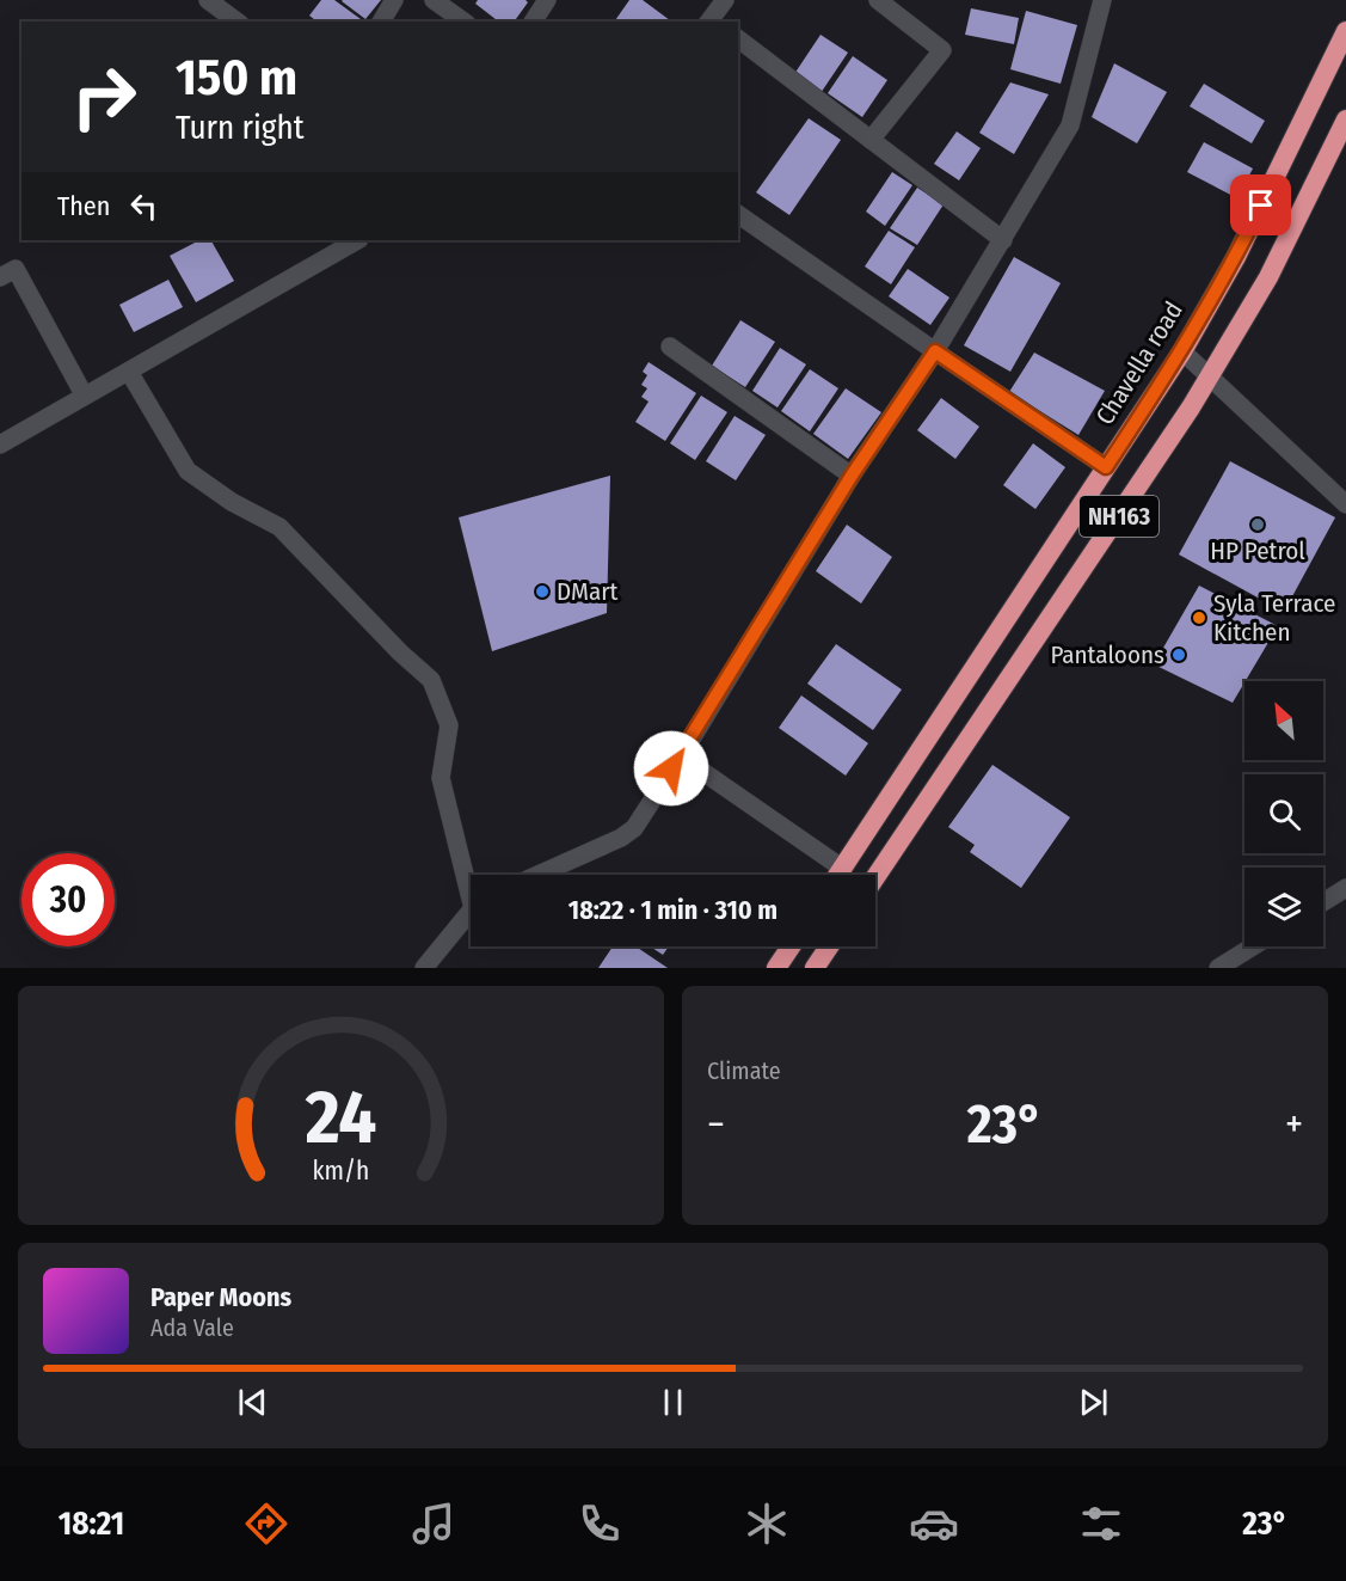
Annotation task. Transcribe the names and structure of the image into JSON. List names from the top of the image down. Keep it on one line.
{"streets":{"highway":["Chavella road","NH163"]},"places":["HP Petrol","DMart","Syla Terrace Kitchen","Pantaloons"],"north":"top left","page":{"turn":["150 m","Turn right"],"then":"Then","limit":"30","trip":"18:22 · 1 min · 310 m","tile":"Climate","heat":["−","23°","+"],"song":["Paper Moons","Ada Vale"],"tabs":["18:21","23°"],"gauge":["24","km/h"]}}
